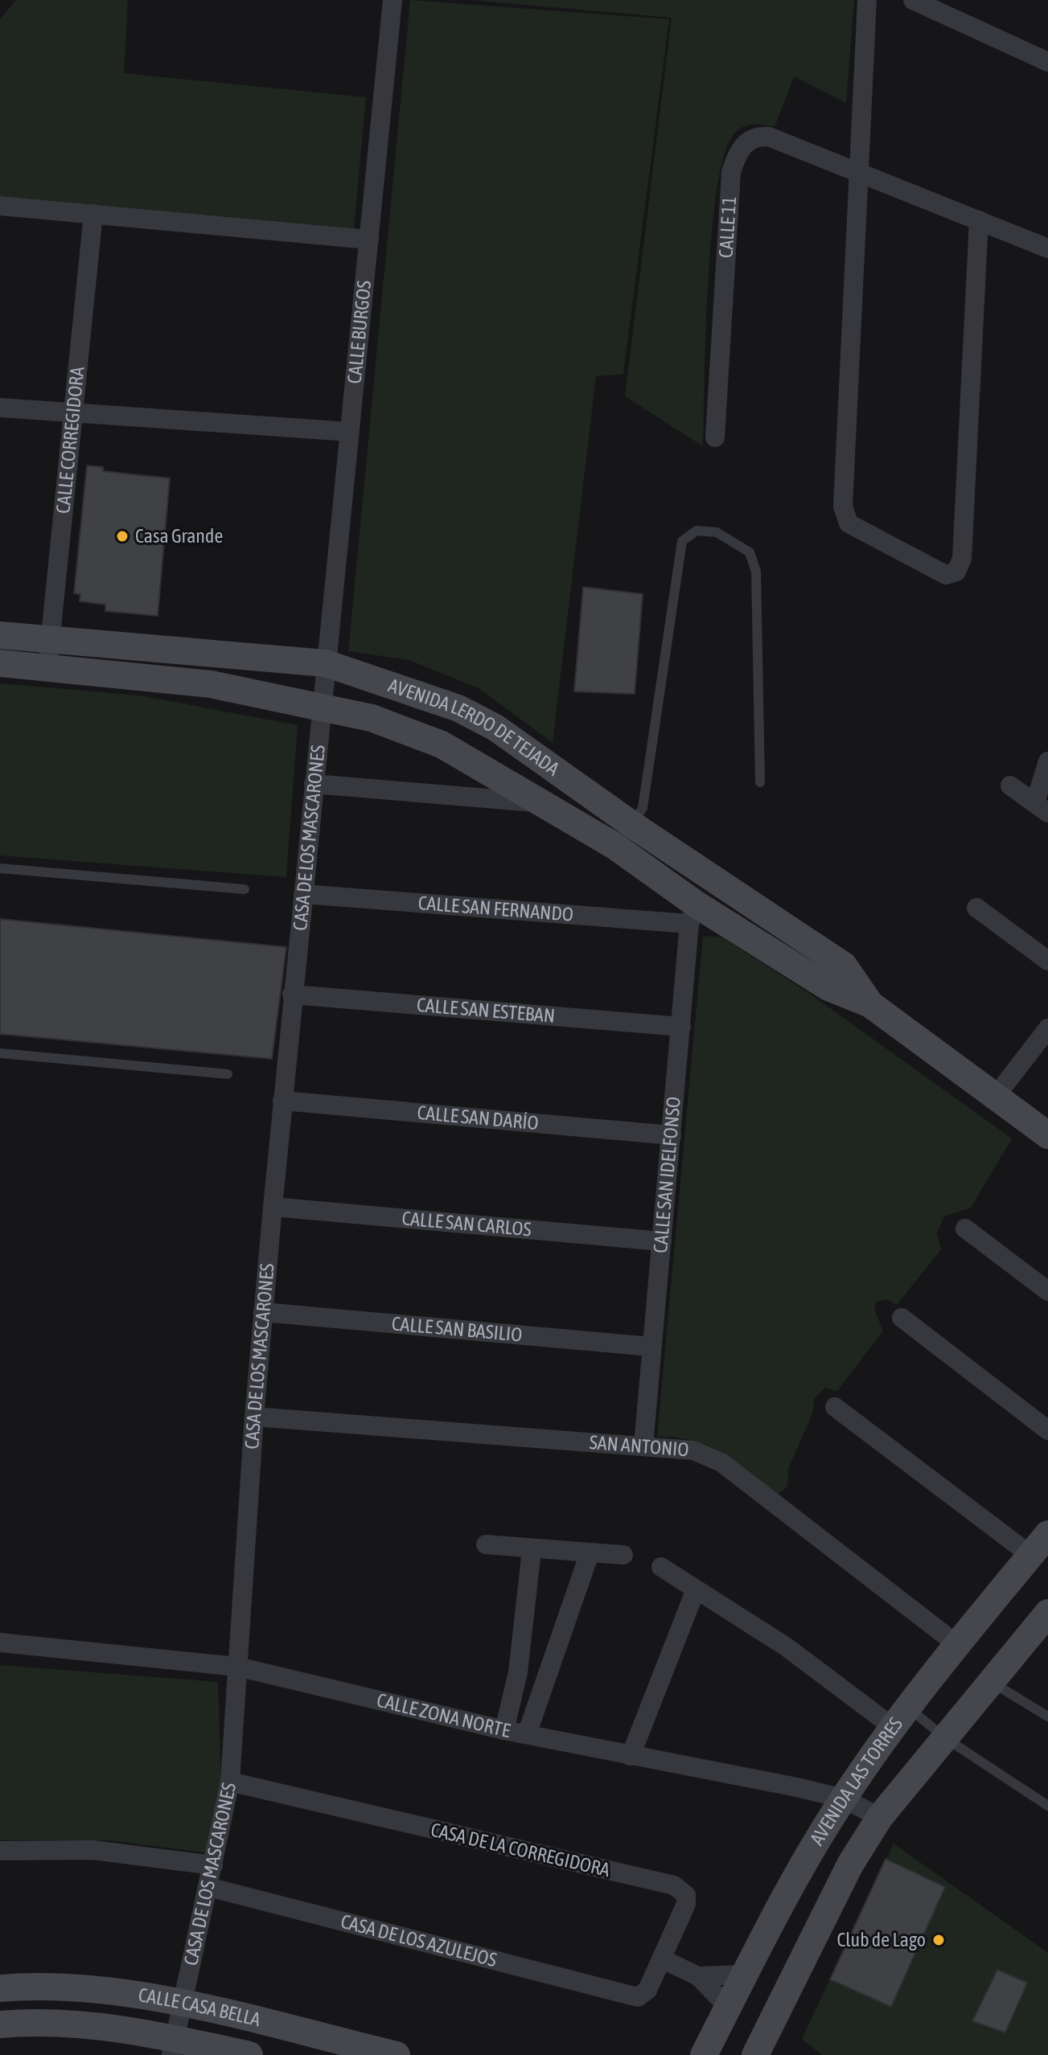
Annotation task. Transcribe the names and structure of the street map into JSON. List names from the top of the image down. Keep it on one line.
{"streets":{"street":["CALLE 11","CALLE BURGOS","CALLE CORREGIDORA","AVENIDA LERDO DE TEJADA","CASA DE LOS MASCARONES","CALLE SAN FERNANDO","CALLE SAN ESTEBAN","CALLE SAN DARÍO","CALLE SAN IDELFONSO","CALLE SAN CARLOS","CALLE SAN BASILIO","SAN ANTONIO","CALLE ZONA NORTE","AVENIDA LAS TORRES","CASA DE LA CORREGIDORA","CASA DE LOS AZULEJOS","CALLE CASA BELLA"]},"crossings":[["CALLE BURGOS","AVENIDA LERDO DE TEJADA"],["CALLE BURGOS","CASA DE LOS MASCARONES"],["CALLE CORREGIDORA","AVENIDA LERDO DE TEJADA"],["AVENIDA LERDO DE TEJADA","CASA DE LOS MASCARONES"],["AVENIDA LERDO DE TEJADA","CALLE SAN FERNANDO"],["AVENIDA LERDO DE TEJADA","CALLE SAN IDELFONSO"],["CASA DE LOS MASCARONES","CALLE SAN FERNANDO"],["CASA DE LOS MASCARONES","CALLE SAN ESTEBAN"],["CASA DE LOS MASCARONES","CALLE SAN DARÍO"],["CASA DE LOS MASCARONES","CALLE SAN CARLOS"],["CASA DE LOS MASCARONES","CALLE SAN BASILIO"],["CASA DE LOS MASCARONES","SAN ANTONIO"],["CASA DE LOS MASCARONES","CALLE ZONA NORTE"],["CASA DE LOS MASCARONES","CASA DE LA CORREGIDORA"],["CASA DE LOS MASCARONES","CASA DE LOS AZULEJOS"],["CASA DE LOS MASCARONES","CALLE CASA BELLA"],["CALLE SAN FERNANDO","CALLE SAN IDELFONSO"],["CALLE SAN ESTEBAN","CALLE SAN IDELFONSO"],["CALLE SAN DARÍO","CALLE SAN IDELFONSO"],["CALLE SAN IDELFONSO","CALLE SAN CARLOS"],["CALLE SAN IDELFONSO","CALLE SAN BASILIO"],["CALLE SAN IDELFONSO","SAN ANTONIO"],["SAN ANTONIO","AVENIDA LAS TORRES"],["CALLE ZONA NORTE","AVENIDA LAS TORRES"],["CASA DE LA CORREGIDORA","CASA DE LOS AZULEJOS"]],"places":["Casa Grande","Club de Lago"]}
